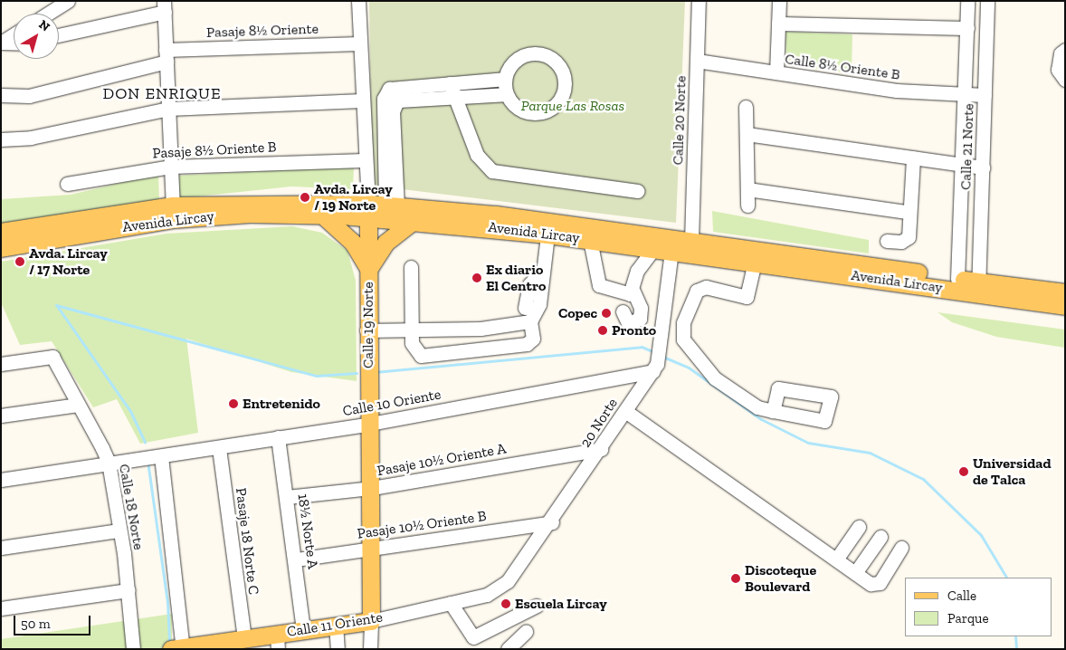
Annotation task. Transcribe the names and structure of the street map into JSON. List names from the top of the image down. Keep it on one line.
{"streets":{"main road":["Avenida Lircay","Calle 19 Norte","Calle 11 Oriente"],"street":["Pasaje 8½ Oriente","Calle 8½ Oriente B","Calle 20 Norte","Calle 21 Norte","Pasaje 8½ Oriente B","Calle 10 Oriente","20 Norte","Pasaje 10½ Oriente A","Calle 18 Norte","Pasaje 10½ Oriente B","18½ Norte A","Pasaje 18 Norte C"]},"crossings":[["Pasaje 8½ Oriente","Calle 19 Norte"],["Calle 8½ Oriente B","Calle 20 Norte"],["Calle 8½ Oriente B","Calle 21 Norte"],["Calle 20 Norte","Avenida Lircay"],["Calle 21 Norte","Avenida Lircay"],["Pasaje 8½ Oriente B","Calle 19 Norte"],["Avenida Lircay","Calle 19 Norte"],["Avenida Lircay","20 Norte"],["Calle 19 Norte","Calle 10 Oriente"],["Calle 19 Norte","Pasaje 10½ Oriente A"],["Calle 19 Norte","Pasaje 10½ Oriente B"],["Calle 19 Norte","Calle 11 Oriente"],["Calle 10 Oriente","20 Norte"],["Calle 10 Oriente","Calle 18 Norte"],["Calle 10 Oriente","18½ Norte A"],["Calle 10 Oriente","Pasaje 18 Norte C"],["20 Norte","Pasaje 10½ Oriente A"],["20 Norte","Pasaje 10½ Oriente B"],["20 Norte","Calle 11 Oriente"],["Pasaje 10½ Oriente A","18½ Norte A"],["Pasaje 10½ Oriente B","18½ Norte A"],["18½ Norte A","Calle 11 Oriente"],["Pasaje 18 Norte C","Calle 11 Oriente"]],"districts":["DON ENRIQUE"],"parks":["Parque Las Rosas"],"places":["Avda. Lircay / 19 Norte","Avda. Lircay / 17 Norte","Ex diario El Centro","Copec","Pronto","Entretenido","Universidad de Talca","Discoteque Boulevard","Escuela Lircay"],"legend":["Calle","Parque"],"scale_bar":"50 m","north":"top right"}
